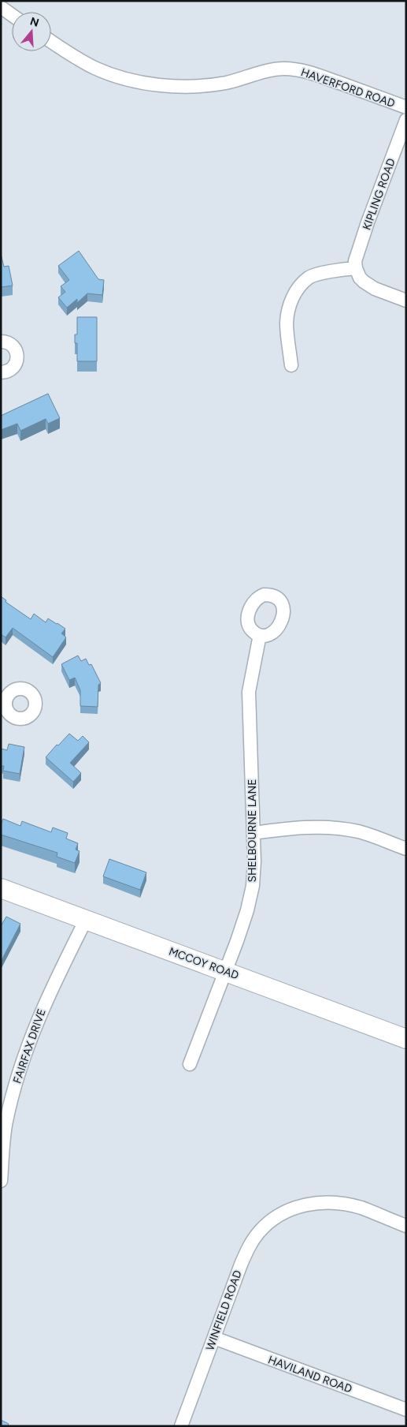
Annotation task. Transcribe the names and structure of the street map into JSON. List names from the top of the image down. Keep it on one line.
{"streets":{"main road":["MCCOY ROAD"],"street":["HAVERFORD ROAD","KIPLING ROAD","SHELBOURNE LANE","FAIRFAX DRIVE","WINFIELD ROAD","HAVILAND ROAD"]},"crossings":[["SHELBOURNE LANE","MCCOY ROAD"],["MCCOY ROAD","FAIRFAX DRIVE"],["WINFIELD ROAD","HAVILAND ROAD"]],"north":"top"}
